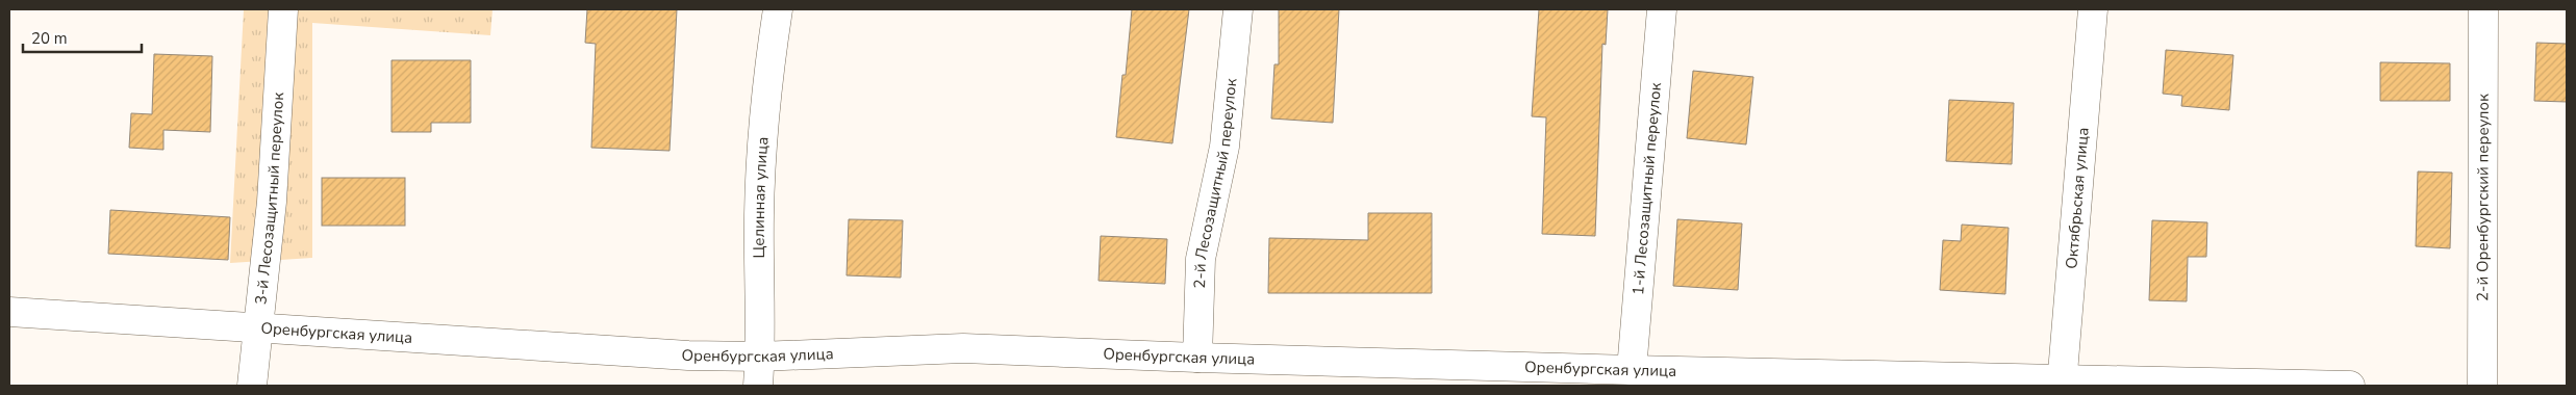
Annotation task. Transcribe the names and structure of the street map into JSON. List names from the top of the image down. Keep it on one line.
{"streets":{"street":["2-й Лесозащитный переулок","1-й Лесозащитный переулок","3-й Лесозащитный переулок","Целинная улица","Октябрьская улица","2-й Оренбургский переулок","Оренбургская улица"]},"crossings":[["2-й Лесозащитный переулок","Оренбургская улица"],["1-й Лесозащитный переулок","Оренбургская улица"],["3-й Лесозащитный переулок","Оренбургская улица"],["Целинная улица","Оренбургская улица"],["Октябрьская улица","Оренбургская улица"]],"scale_bar":"20 m"}
